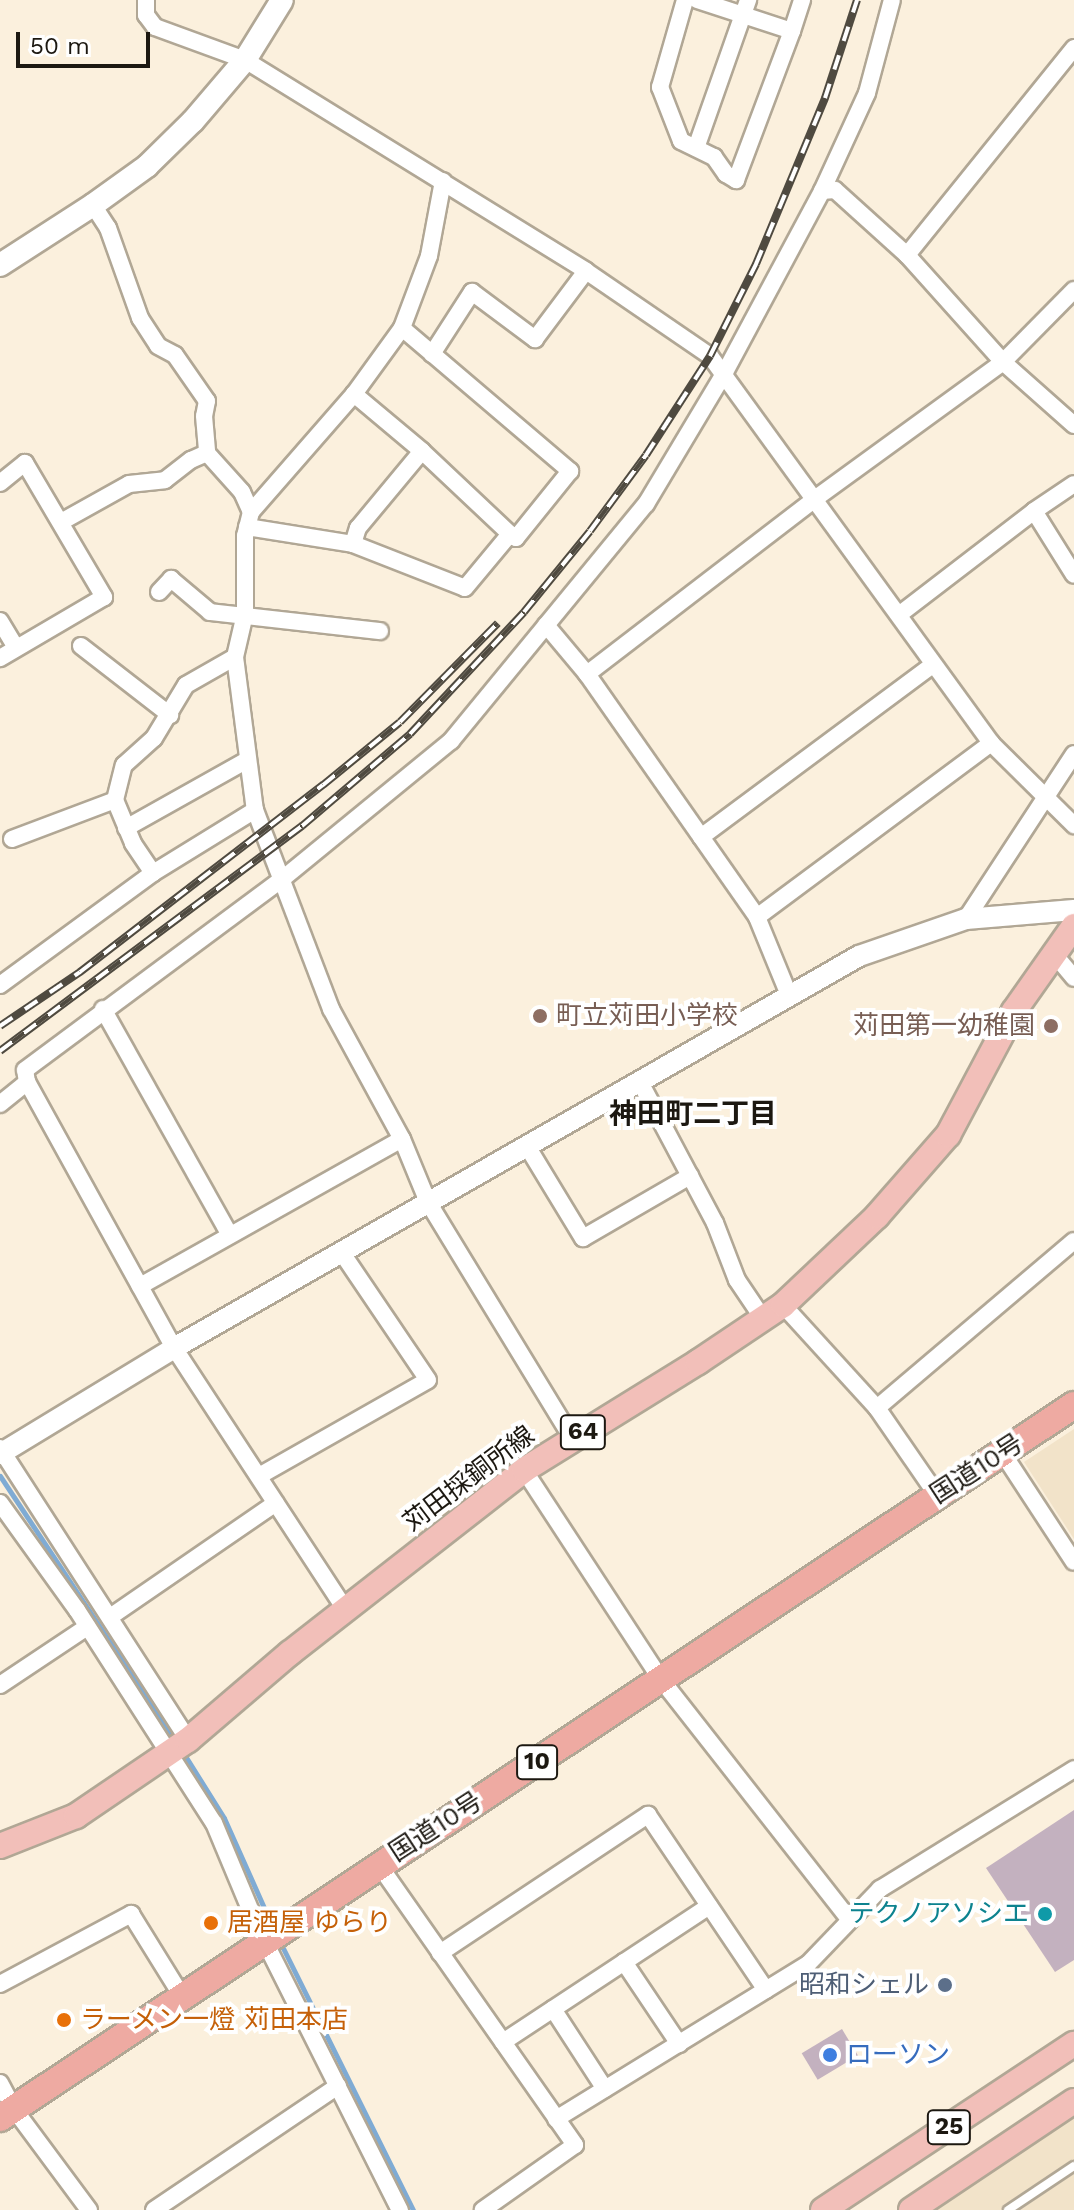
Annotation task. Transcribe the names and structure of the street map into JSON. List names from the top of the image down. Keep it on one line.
{"streets":{"highway":["国道10号","10"],"main road":["64","苅田採銅所線","25"]},"districts":["神田町二丁目"],"places":["町立苅田小学校","苅田第一幼稚園","テクノアソシエ","居酒屋 ゆらり","昭和シェル","ラーメン一燈 苅田本店","ローソン"],"scale_bar":"50 m"}
